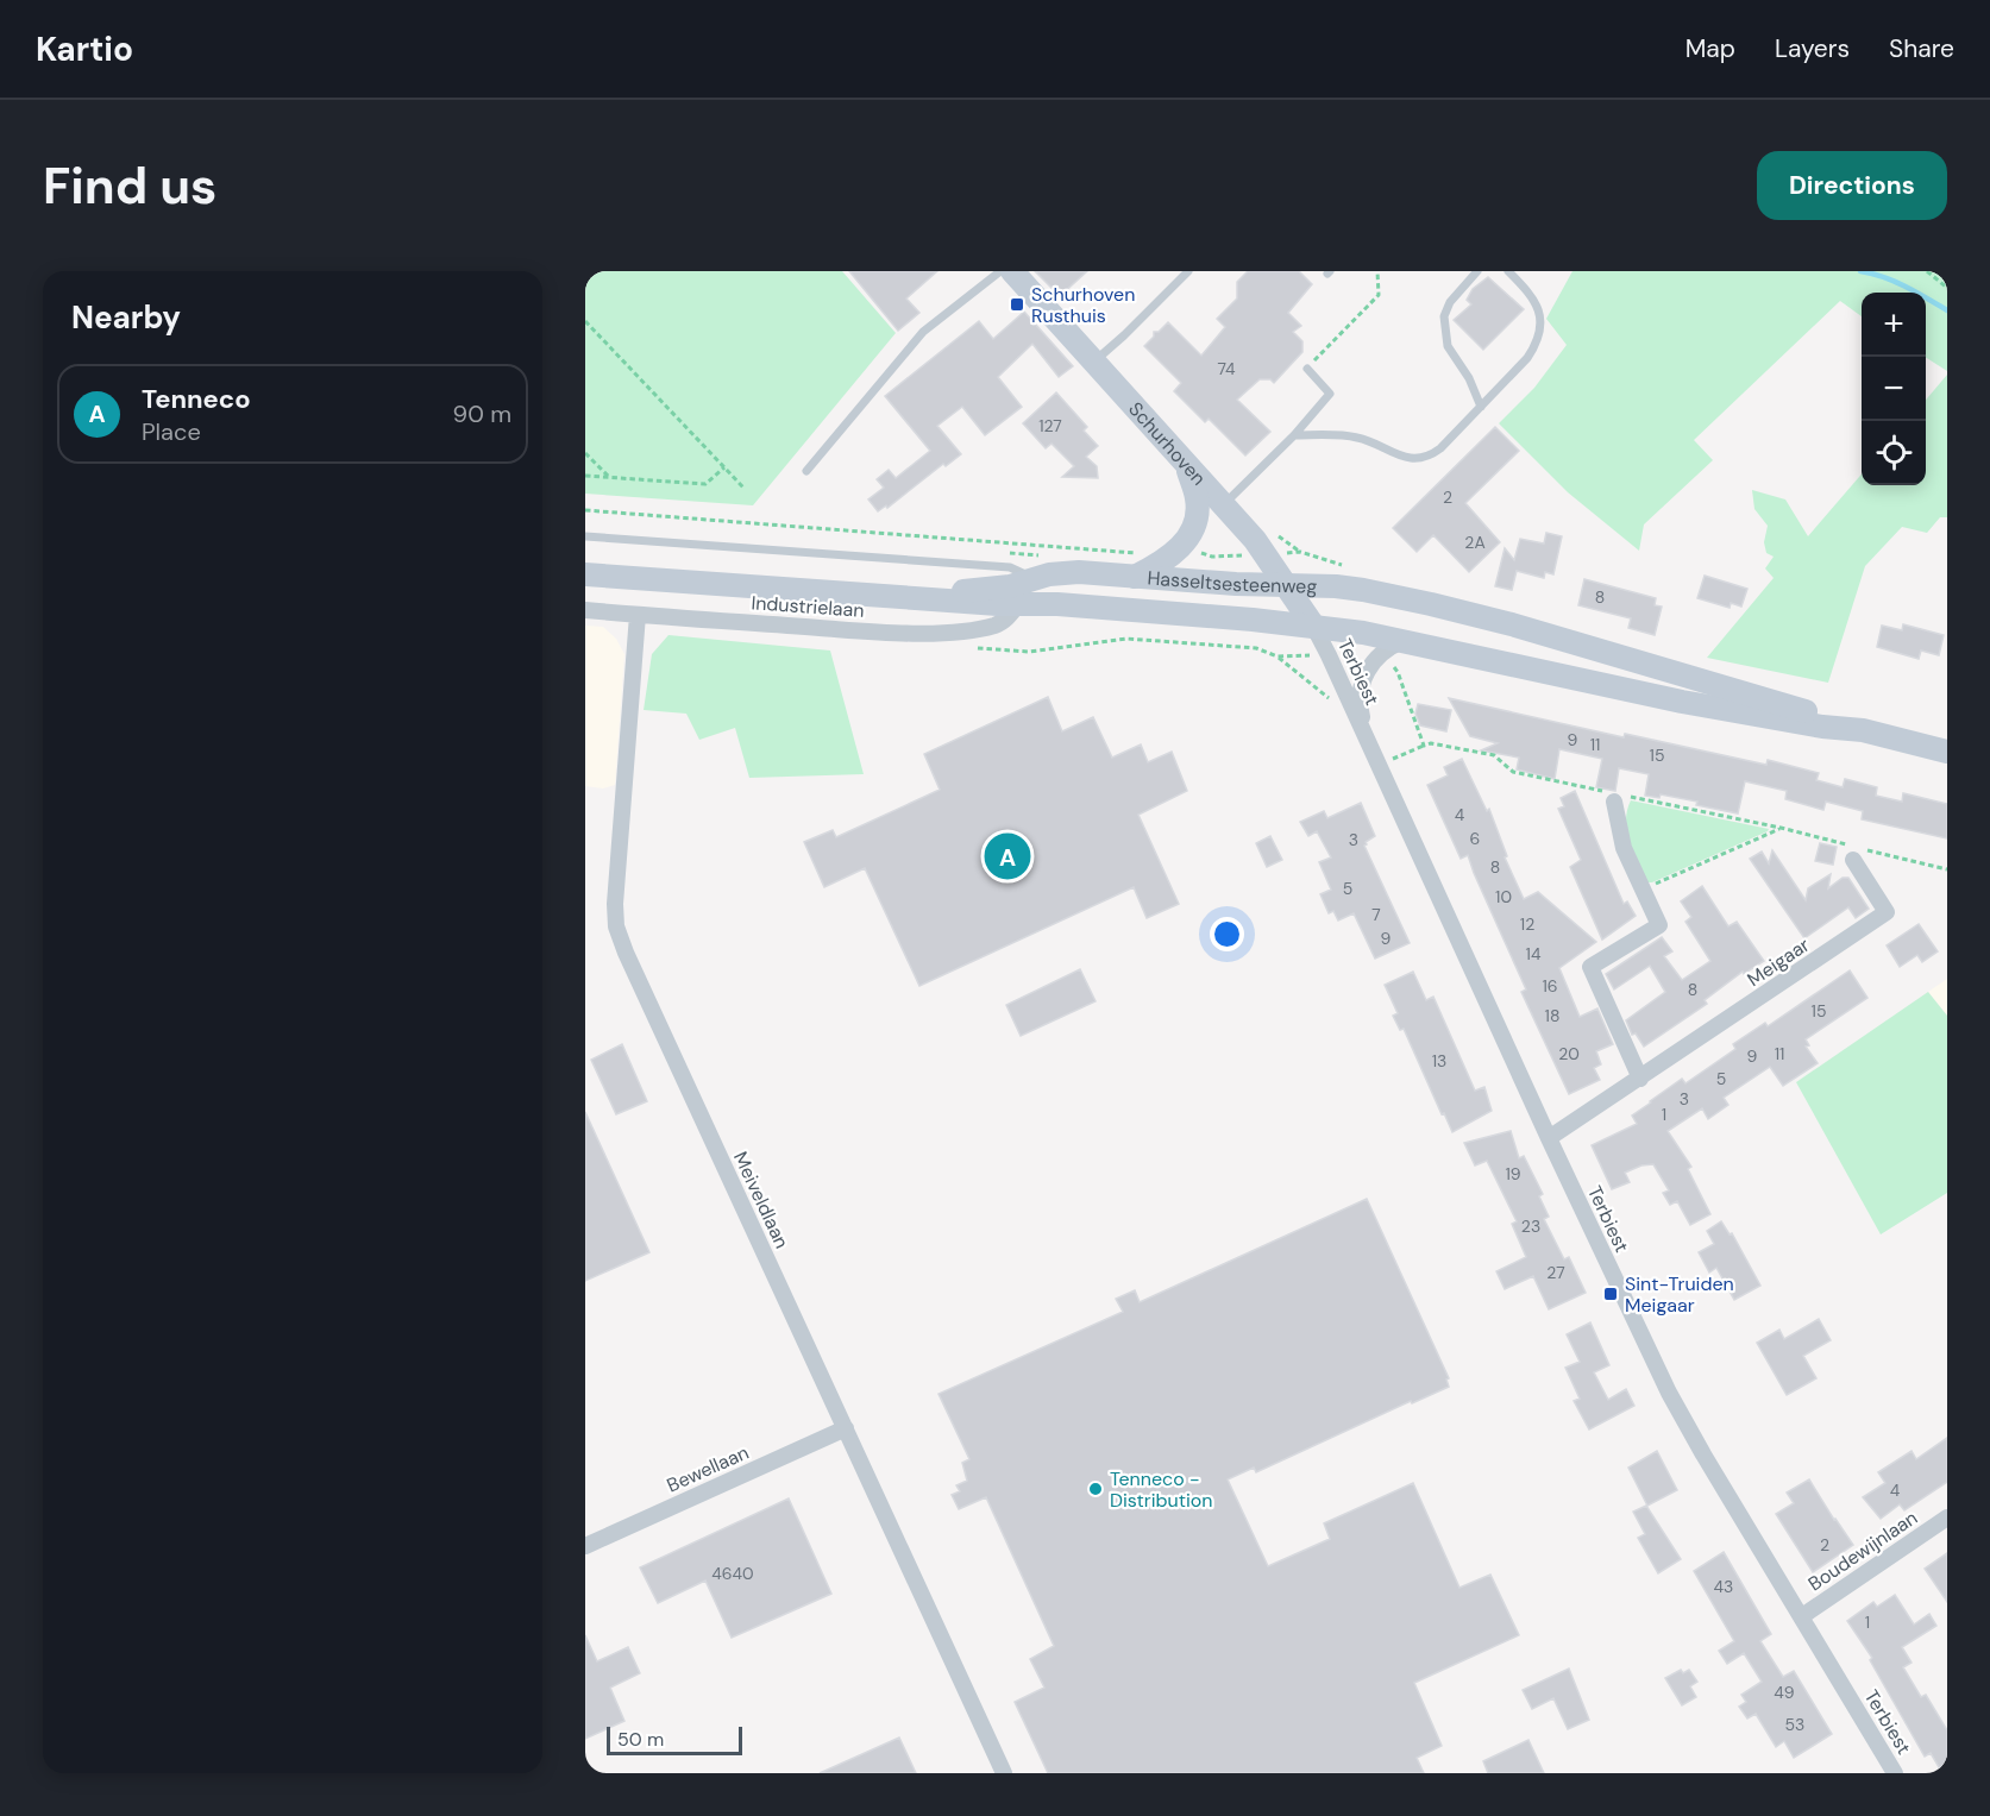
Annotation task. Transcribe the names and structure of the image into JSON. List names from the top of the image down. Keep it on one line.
{"streets":{"main road":["Schurhoven","Hasseltsesteenweg"],"street":["Industrielaan","Terbiest","Meigaar","Meiveldlaan","Bewellaan","Boudewijnlaan"]},"crossings":[["Schurhoven","Hasseltsesteenweg"],["Schurhoven","Terbiest"],["Hasseltsesteenweg","Industrielaan"],["Hasseltsesteenweg","Terbiest"],["Industrielaan","Meiveldlaan"],["Terbiest","Meigaar"],["Terbiest","Boudewijnlaan"],["Meiveldlaan","Bewellaan"]],"places":{"transit":["Schurhoven Rusthuis","Sint-Truiden Meigaar"],"other":["Tenneco - Distribution"]},"house_numbers":["74","127","2","2A","8","9","11","15","4","6","3","8","5","10","7","12","9","14","16","8","15","18","20","11","9","13","5","3","1","19","23","27","4","2","4640","43","1","49","53"],"scale_bar":"50 m","page":{"header":"Kartio","nav":["Map","Layers","Share"],"buttons":"Directions","title":"Find us","heading":"Nearby","map_buttons":["+","−"],"list":[{"mark":"A","name":"Tenneco","note":"Place","value":"90 m"}],"pins":"A","scale":"50 m"}}
